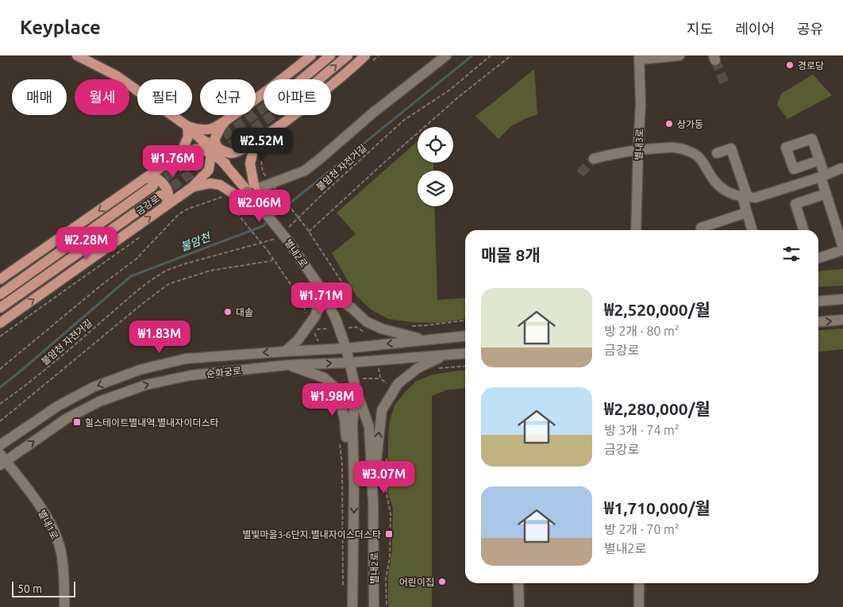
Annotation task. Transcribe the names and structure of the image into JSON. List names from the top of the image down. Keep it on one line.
{"streets":{"main road":["금강로"],"street":["별내3로","별내2로","순화궁로","별내1로"],"path":["불암천 자전거길"]},"crossings":[["별내2로","순화궁로"],["순화궁로","별내1로"]],"water":["불암천"],"places":{"other":["경로당","상가동","대솔","어린이집"],"transit":["힐스테이트별내역.별내자이더스타","별빛마을3-6단지.별내자이스더스타"]},"scale_bar":"50 m","page":{"header":"Keyplace","nav":["지도","레이어","공유"],"chip":["매매","월세","필터","신규","아파트"],"price":["₩2.52M","₩1.76M","₩2.06M","₩2.28M","₩1.71M","₩1.83M","₩1.98M","₩3.07M"],"heading":"매물 8개","list":[{"name":"₩2,520,000/월","note":"방 2개 · 80 m² · 금강로"},{"name":"₩2,280,000/월","note":"방 3개 · 74 m² · 금강로"},{"name":"₩1,710,000/월","note":"방 2개 · 70 m² · 별내2로"}],"scale":"50 m"}}
